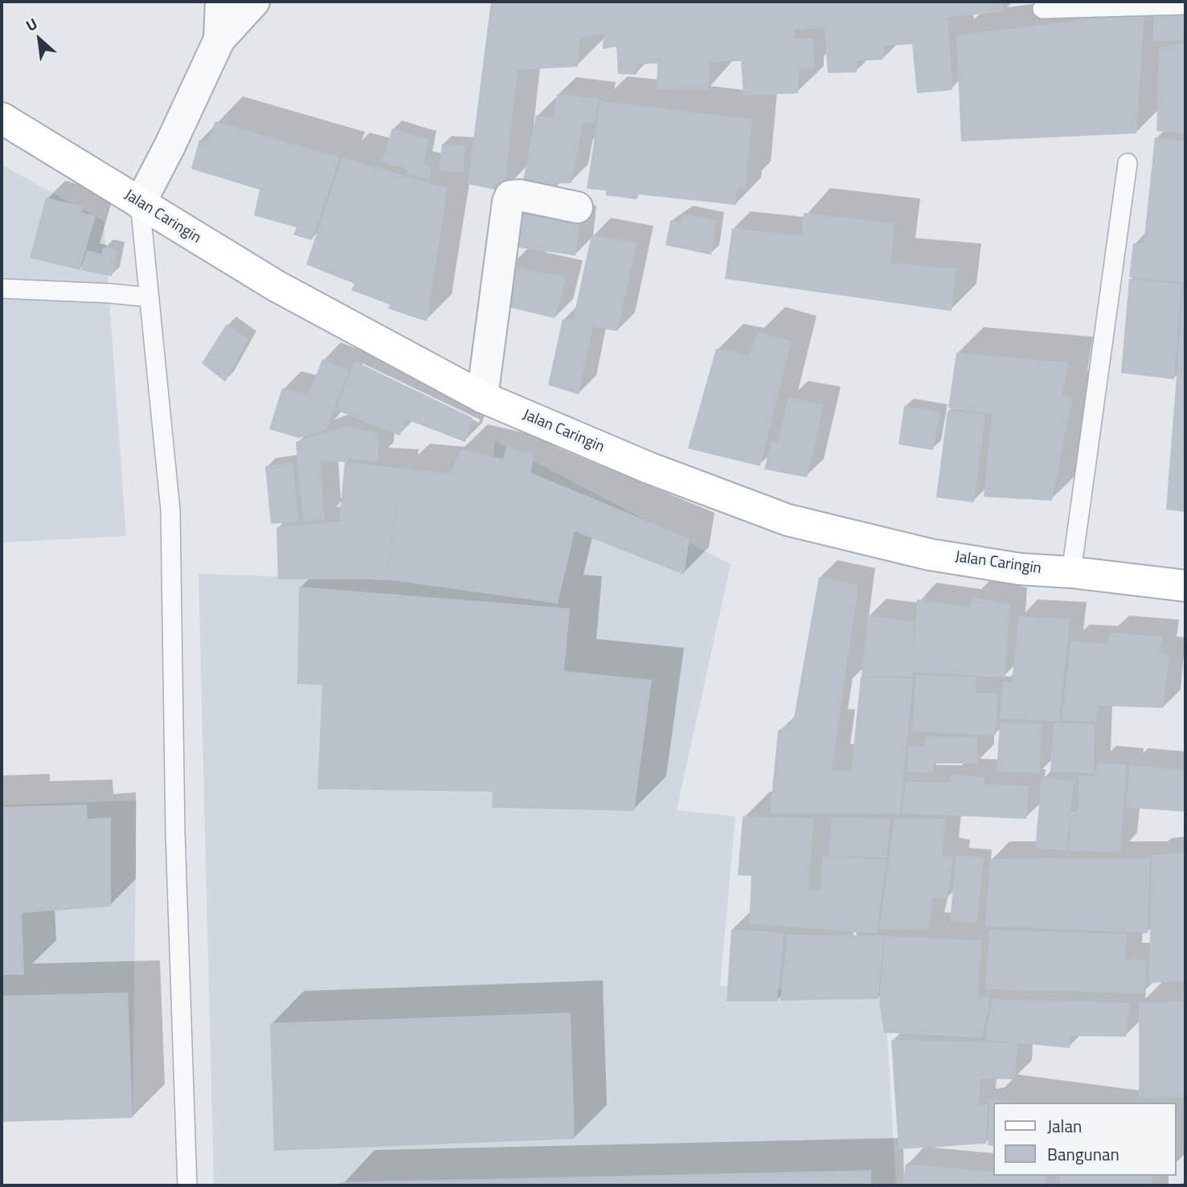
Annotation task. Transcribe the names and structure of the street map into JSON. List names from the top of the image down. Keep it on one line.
{"streets":{"main road":["Jalan Caringin"]},"legend":["Jalan","Bangunan"],"north":"top left"}
